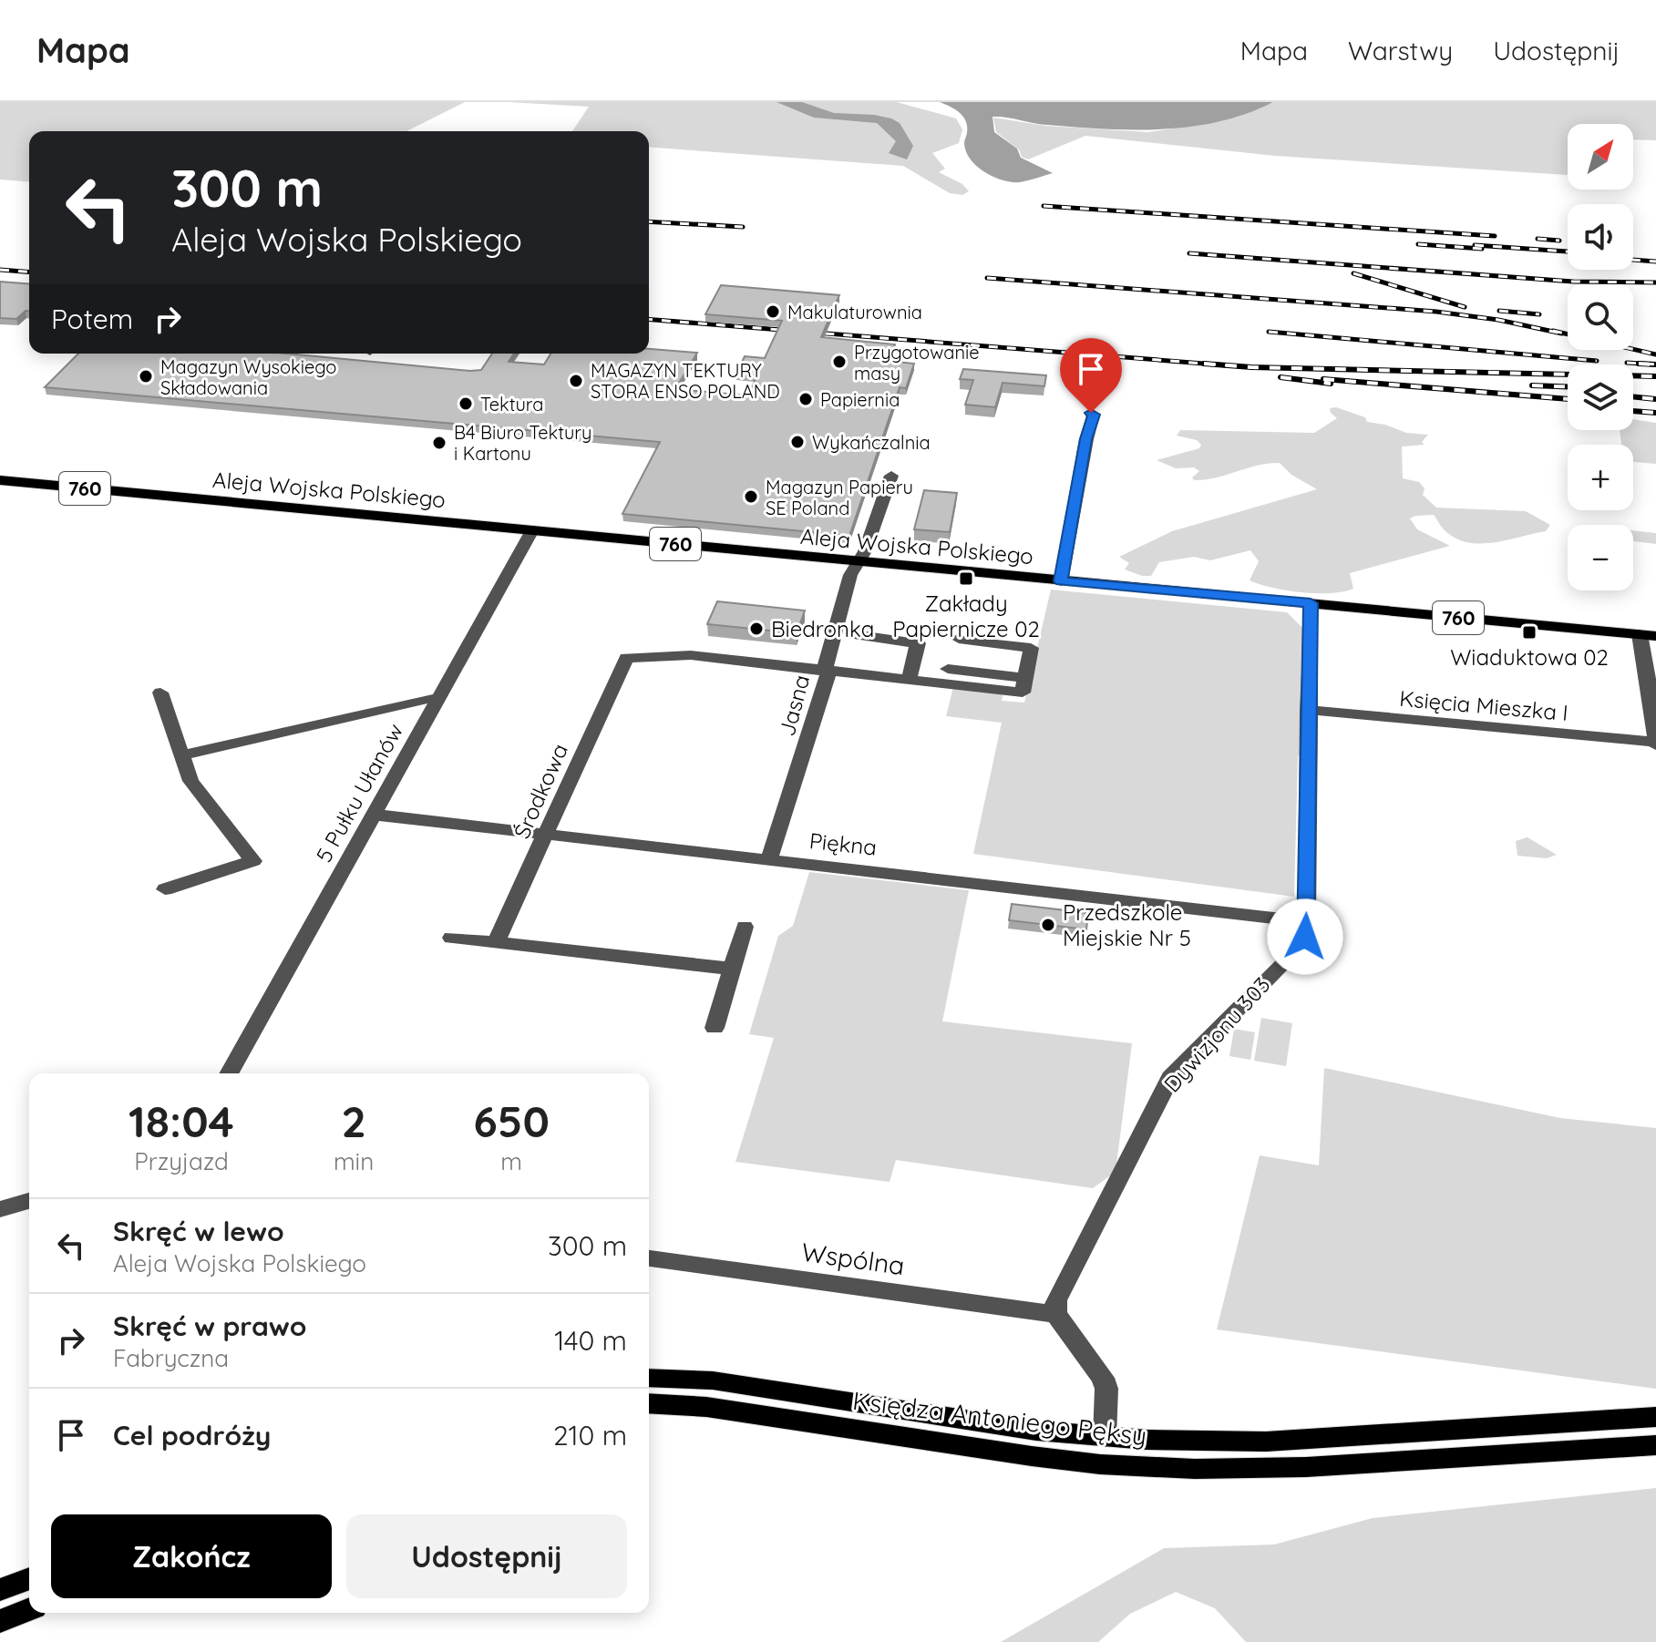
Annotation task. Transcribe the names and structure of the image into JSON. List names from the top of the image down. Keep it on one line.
{"streets":{"main road":["760","Aleja Wojska Polskiego","Księdza Antoniego Pęksy"],"street":["Jasna","Księcia Mieszka I","Środkowa","5 Pułku Ułanów","Piękna","Dywizjonu 303","Wspólna"]},"crossings":[["Aleja Wojska Polskiego","Jasna"],["Aleja Wojska Polskiego","5 Pułku Ułanów"],["Aleja Wojska Polskiego","Dywizjonu 303"],["Jasna","Środkowa"],["Jasna","Piękna"],["Księcia Mieszka I","Dywizjonu 303"],["Środkowa","Piękna"],["5 Pułku Ułanów","Piękna"],["Piękna","Dywizjonu 303"],["Dywizjonu 303","Wspólna"]],"places":{"other":["Makulaturownia","Przygotowanie masy","Magazyn Wysokiego Składowania","MAGAZYN TEKTURY STORA ENSO POLAND","Papiernia","Tektura","Wykańczalnia","B4 Biuro Tektury i Kartonu","Magazyn Papieru SE Poland","Biedronka","Przedszkole Miejskie Nr 5"],"transit":["Zakłady Papiernicze 02","Wiaduktowa 02"]},"north":"top right","page":{"header":"Mapa","nav":["Mapa","Warstwy","Udostępnij"],"map_buttons":["+","−"],"turn":["300 m","Aleja Wojska Polskiego"],"then":"Potem","eta":["18:04","Przyjazd","2","min","650","m"],"list":[{"name":"Skręć w lewo","note":"Aleja Wojska Polskiego","value":"300 m"},{"name":"Skręć w prawo","note":"Fabryczna","value":"140 m"},{"name":"Cel podróży","value":"210 m"}],"buttons":["Zakończ","Udostępnij"]}}
